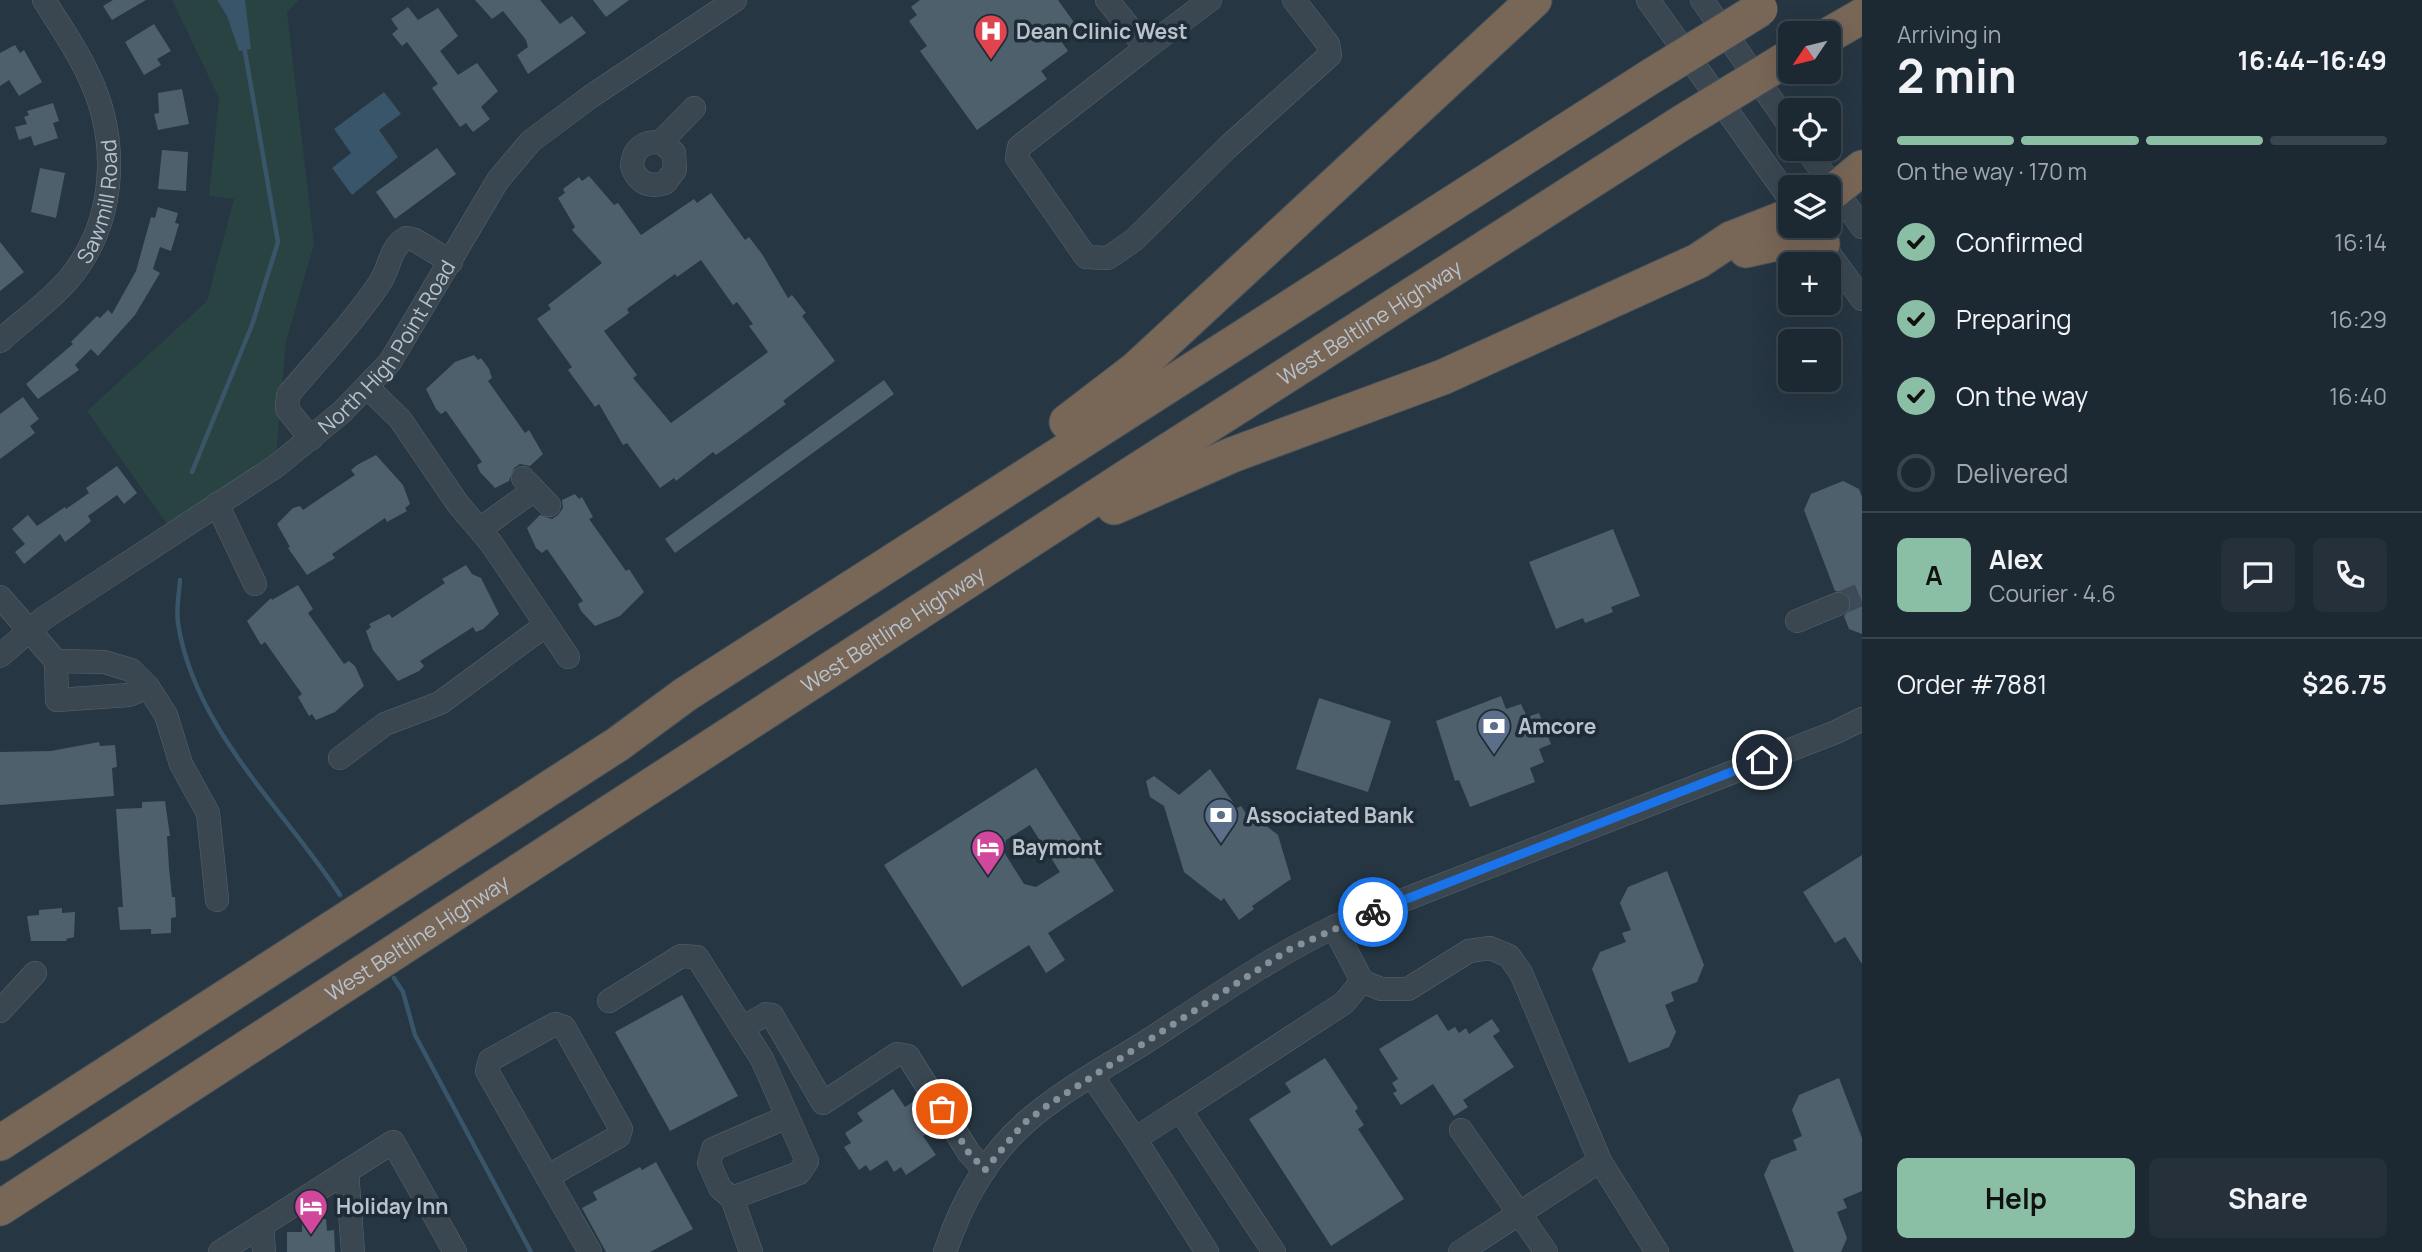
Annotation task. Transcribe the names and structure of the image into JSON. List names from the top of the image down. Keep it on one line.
{"streets":{"highway":["West Beltline Highway"],"street":["Sawmill Road","North High Point Road"]},"places":{"hospital":["Dean Clinic West"],"bank":["Amcore","Associated Bank"],"hotel":["Baymont","Holiday Inn"]},"north":"bottom left","page":{"heading":["2 min","Arriving in","16:44–16:49"],"panel":["Alex","Courier · 4.6","Order #7881","$26.75"],"map_buttons":["+","−"],"bar":"On the way · 170 m","list":[["Confirmed","16:14"],["Preparing","16:29"],["On the way","16:40"],"Delivered"],"round":"A","buttons":["Help","Share"]}}
